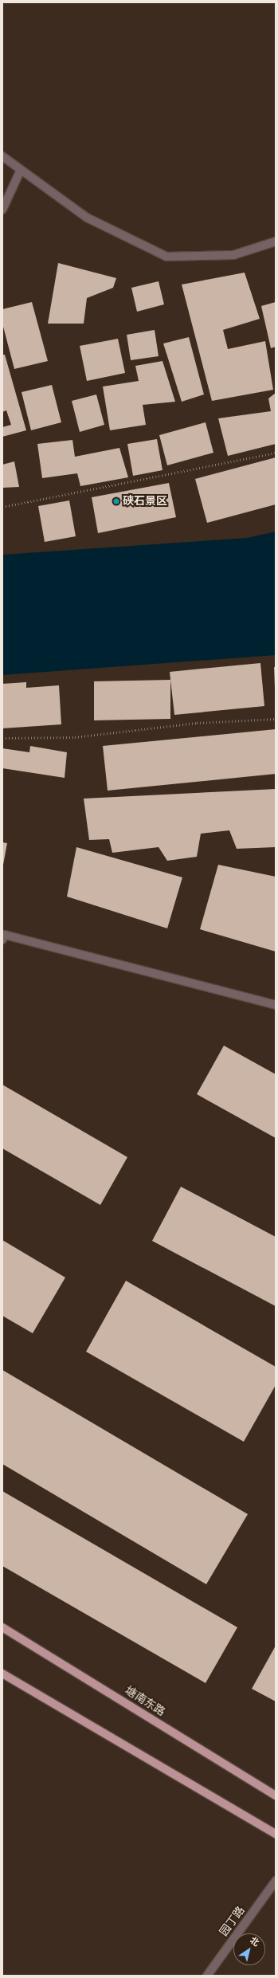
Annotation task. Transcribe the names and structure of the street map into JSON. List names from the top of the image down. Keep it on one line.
{"streets":{"main road":["塘南东路"],"street":["园丁路"]},"places":["硖石景区"],"north":"top right"}
